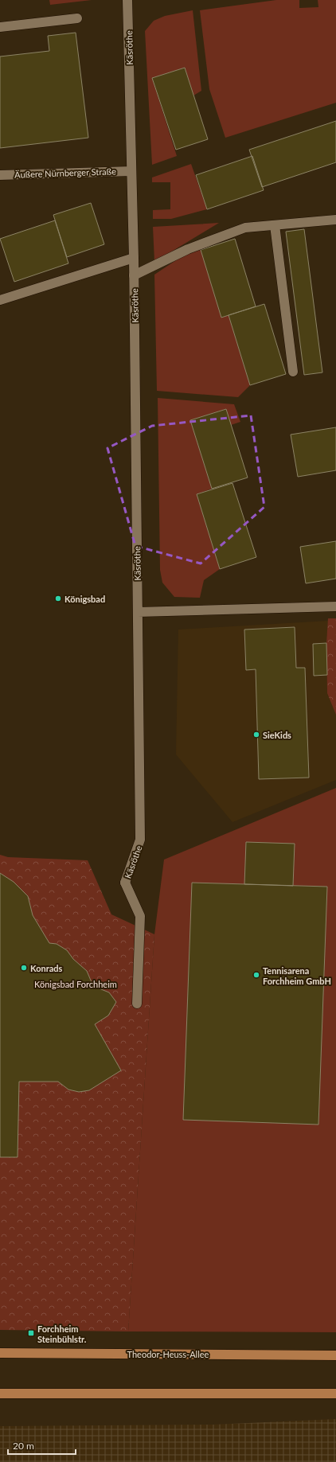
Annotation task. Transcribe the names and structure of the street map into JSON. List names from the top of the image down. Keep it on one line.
{"streets":{"main road":["Theodor-Heuss-Allee"],"street":["Käsröthe","Äußere Nürnberger Straße"]},"crossings":[["Käsröthe","Äußere Nürnberger Straße"]],"parks":["Königsbad Forchheim"],"places":{"other":["Königsbad","SieKids","Konrads","Tennisarena Forchheim GmbH"],"transit":["Forchheim Steinbühlstr."]},"scale_bar":"20 m"}
